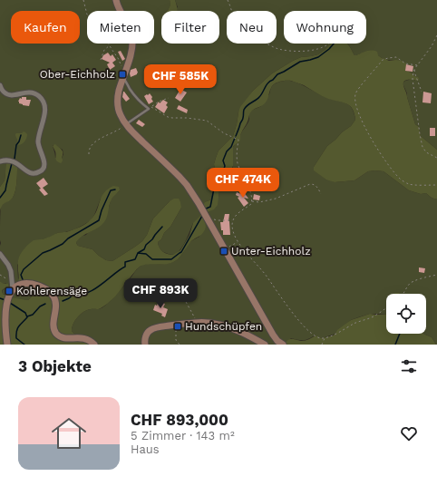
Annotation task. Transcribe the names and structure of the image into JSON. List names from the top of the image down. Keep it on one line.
{"places":{"transit":["Ober-Eichholz","Unter-Eichholz","Kohlerensäge","Hundschüpfen"]},"page":{"chip":["Kaufen","Mieten","Filter","Neu","Wohnung"],"price":["CHF 585K","CHF 474K","CHF 893K"],"heading":"3 Objekte","list":[{"name":"CHF 893,000","note":"5 Zimmer · 143 m² · Haus"}]}}
